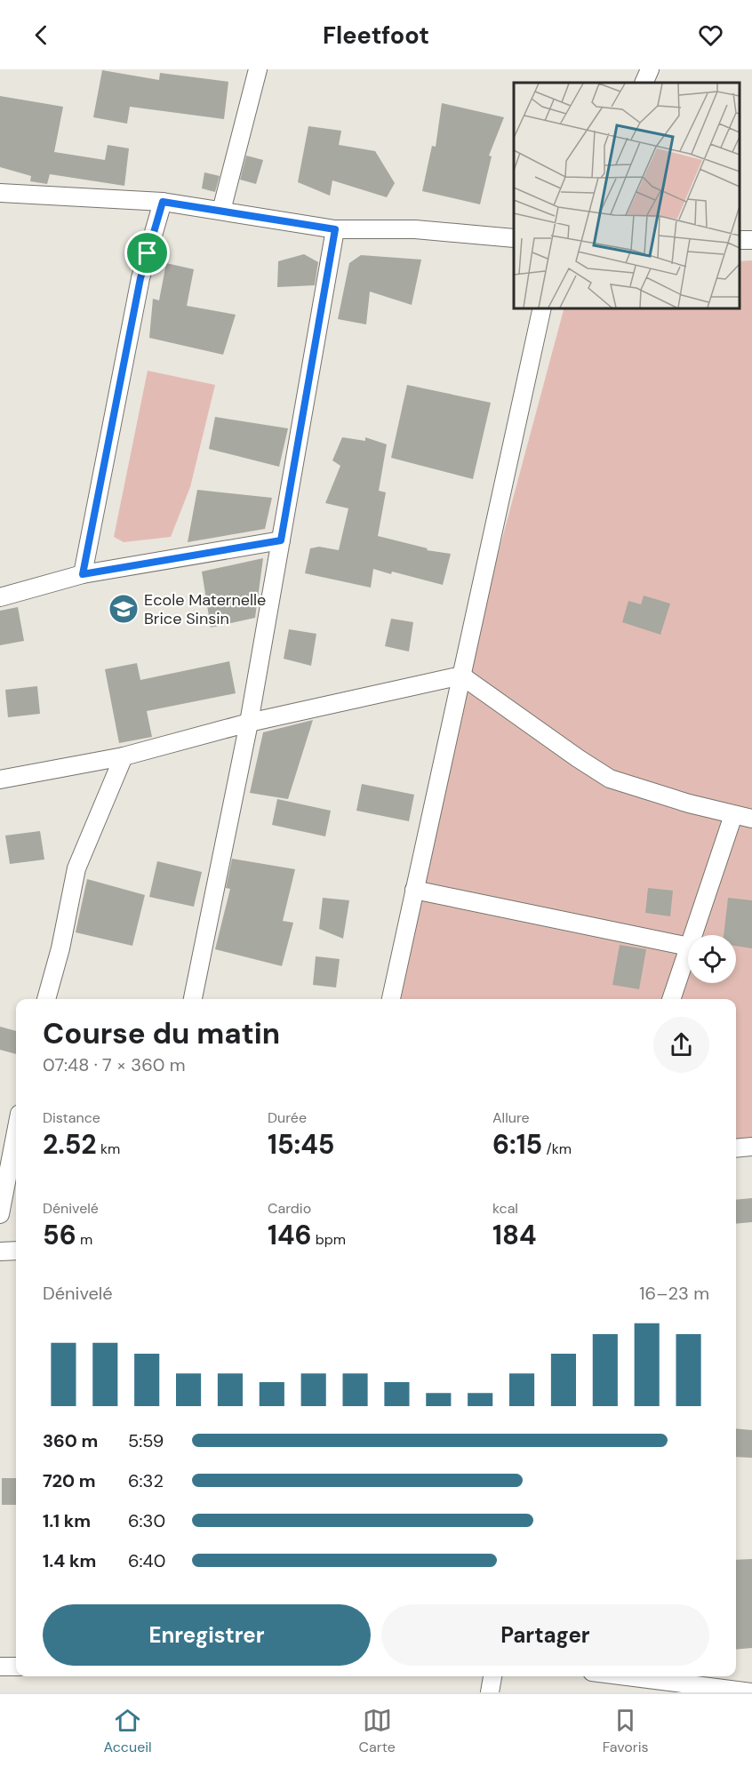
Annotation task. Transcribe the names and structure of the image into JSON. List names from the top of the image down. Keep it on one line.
{"places":{"school or university":["Ecole Maternelle Brice Sinsin"]},"page":{"header":"Fleetfoot","heading":["Course du matin","07:48 · 7 × 360 m"],"stats":[["Distance","2.52 km"],["Durée","15:45"],["Allure","6:15 /km"],["Dénivelé","56 m"],["Cardio","146 bpm"],["kcal","184"]],"chart":["Dénivelé","16–23 m"],"list":[{"name":"360 m","note":"5:59"},{"name":"720 m","note":"6:32"},{"name":"1.1 km","note":"6:30"},{"name":"1.4 km","note":"6:40"}],"buttons":["Enregistrer","Partager"],"tabs":["Accueil","Carte","Favoris"]}}
